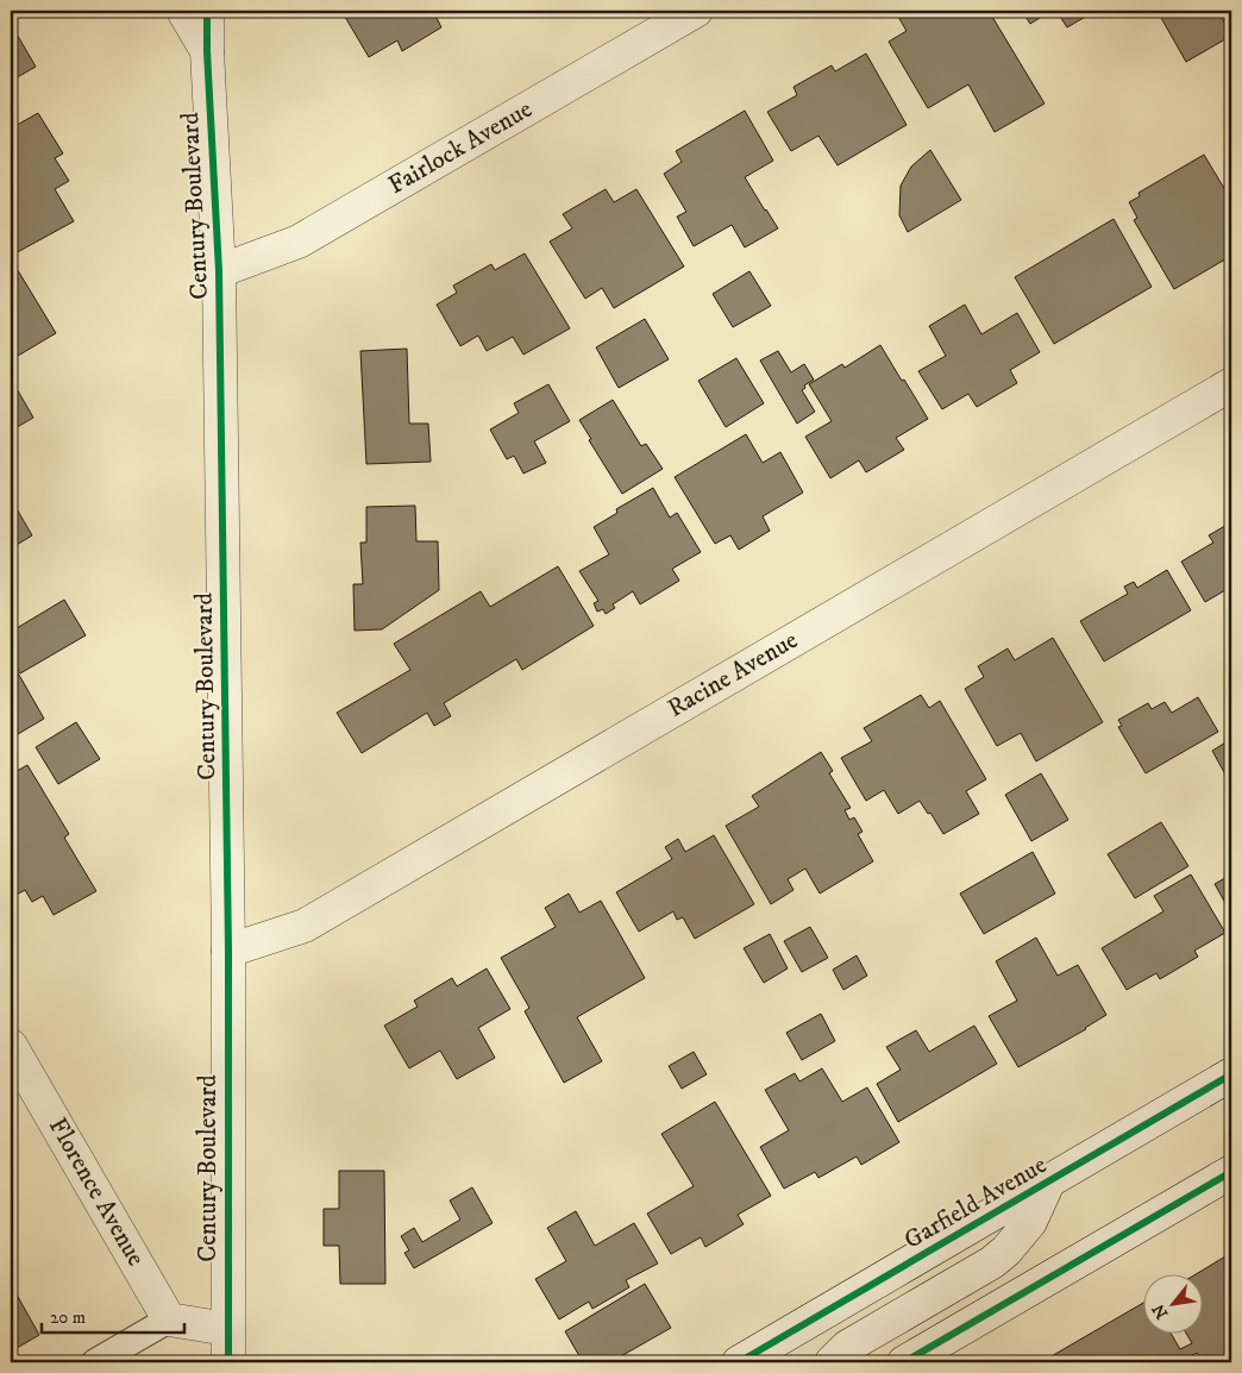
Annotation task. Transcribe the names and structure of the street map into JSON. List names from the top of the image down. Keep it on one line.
{"streets":{"street":["Fairlock Avenue","Century Boulevard","Racine Avenue","Florence Avenue","Garfield Avenue"]},"crossings":[["Fairlock Avenue","Century Boulevard"],["Century Boulevard","Racine Avenue"]],"scale_bar":"20 m","north":"bottom left"}
